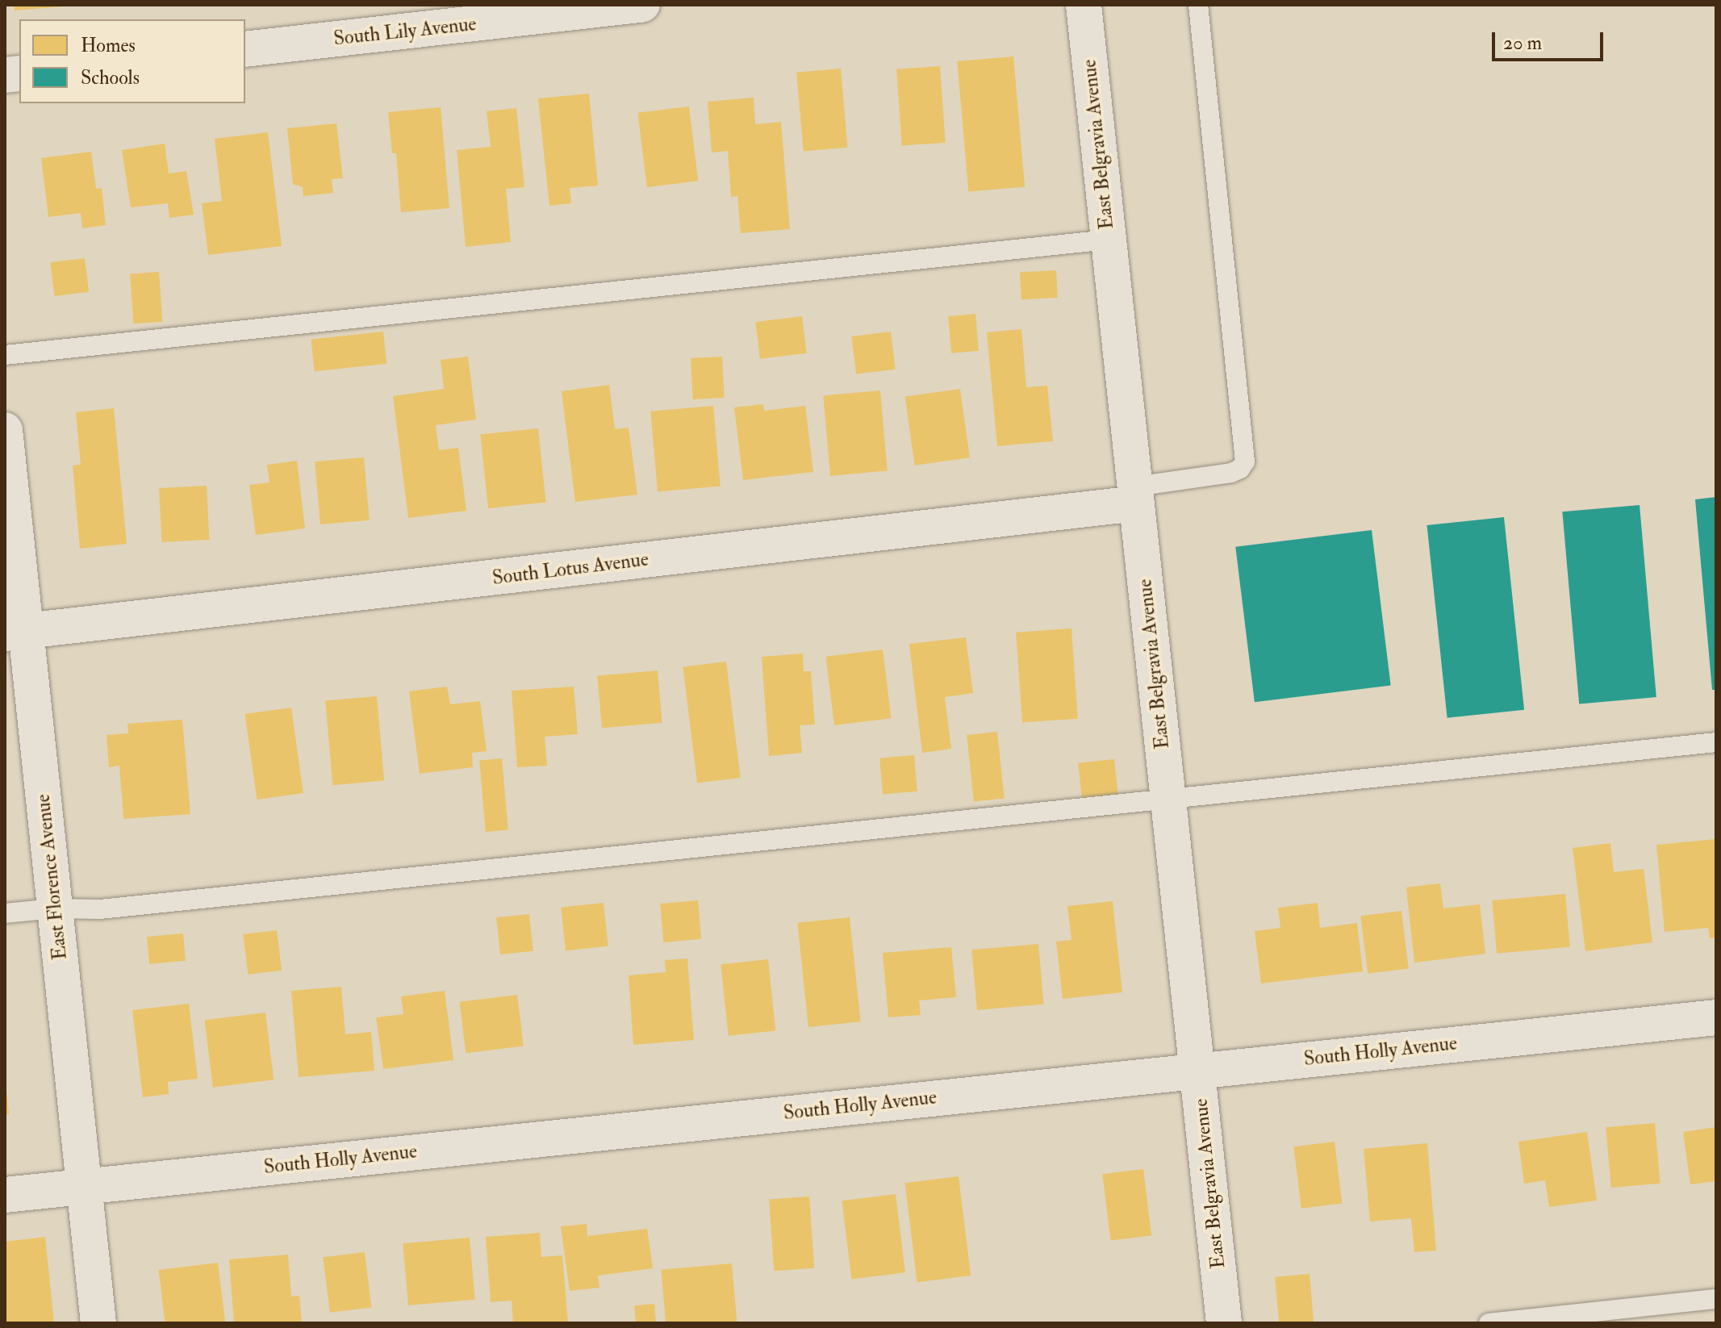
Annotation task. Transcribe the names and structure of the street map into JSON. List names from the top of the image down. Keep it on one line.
{"streets":{"street":["South Lily Avenue","East Belgravia Avenue","South Lotus Avenue","East Florence Avenue","South Holly Avenue"]},"crossings":[["East Belgravia Avenue","South Lotus Avenue"],["East Belgravia Avenue","South Holly Avenue"],["South Lotus Avenue","East Florence Avenue"],["East Florence Avenue","South Holly Avenue"]],"legend":["Homes","Schools"],"scale_bar":"20 m"}
